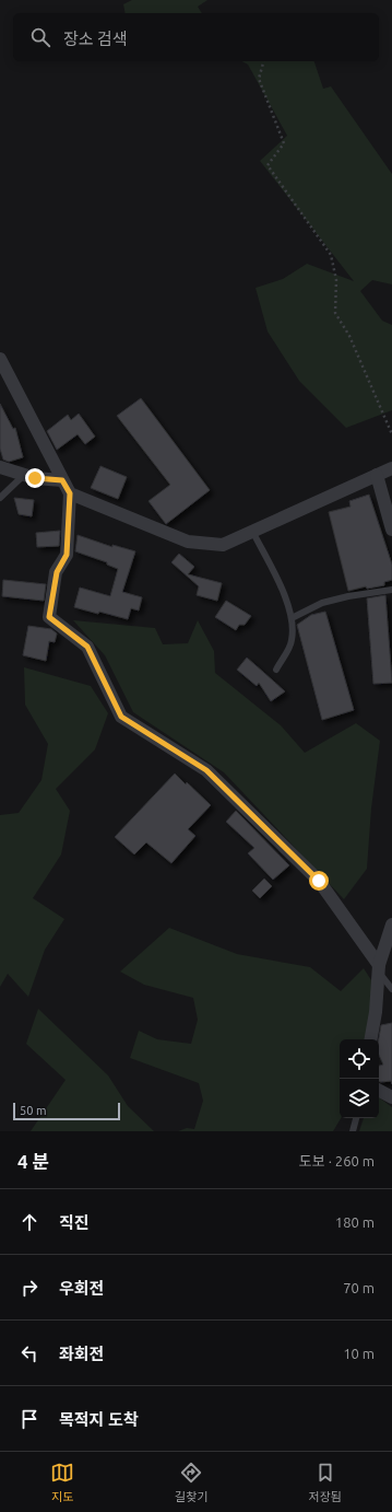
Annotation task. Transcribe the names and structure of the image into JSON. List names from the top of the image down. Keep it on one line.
{"scale_bar":"50 m","page":{"search":"장소 검색","scale":"50 m","heading":["4 분","도보 · 260 m"],"list":[["직진","180 m"],["우회전","70 m"],["좌회전","10 m"],"목적지 도착"],"nav":["지도","길찾기","저장됨"]}}
